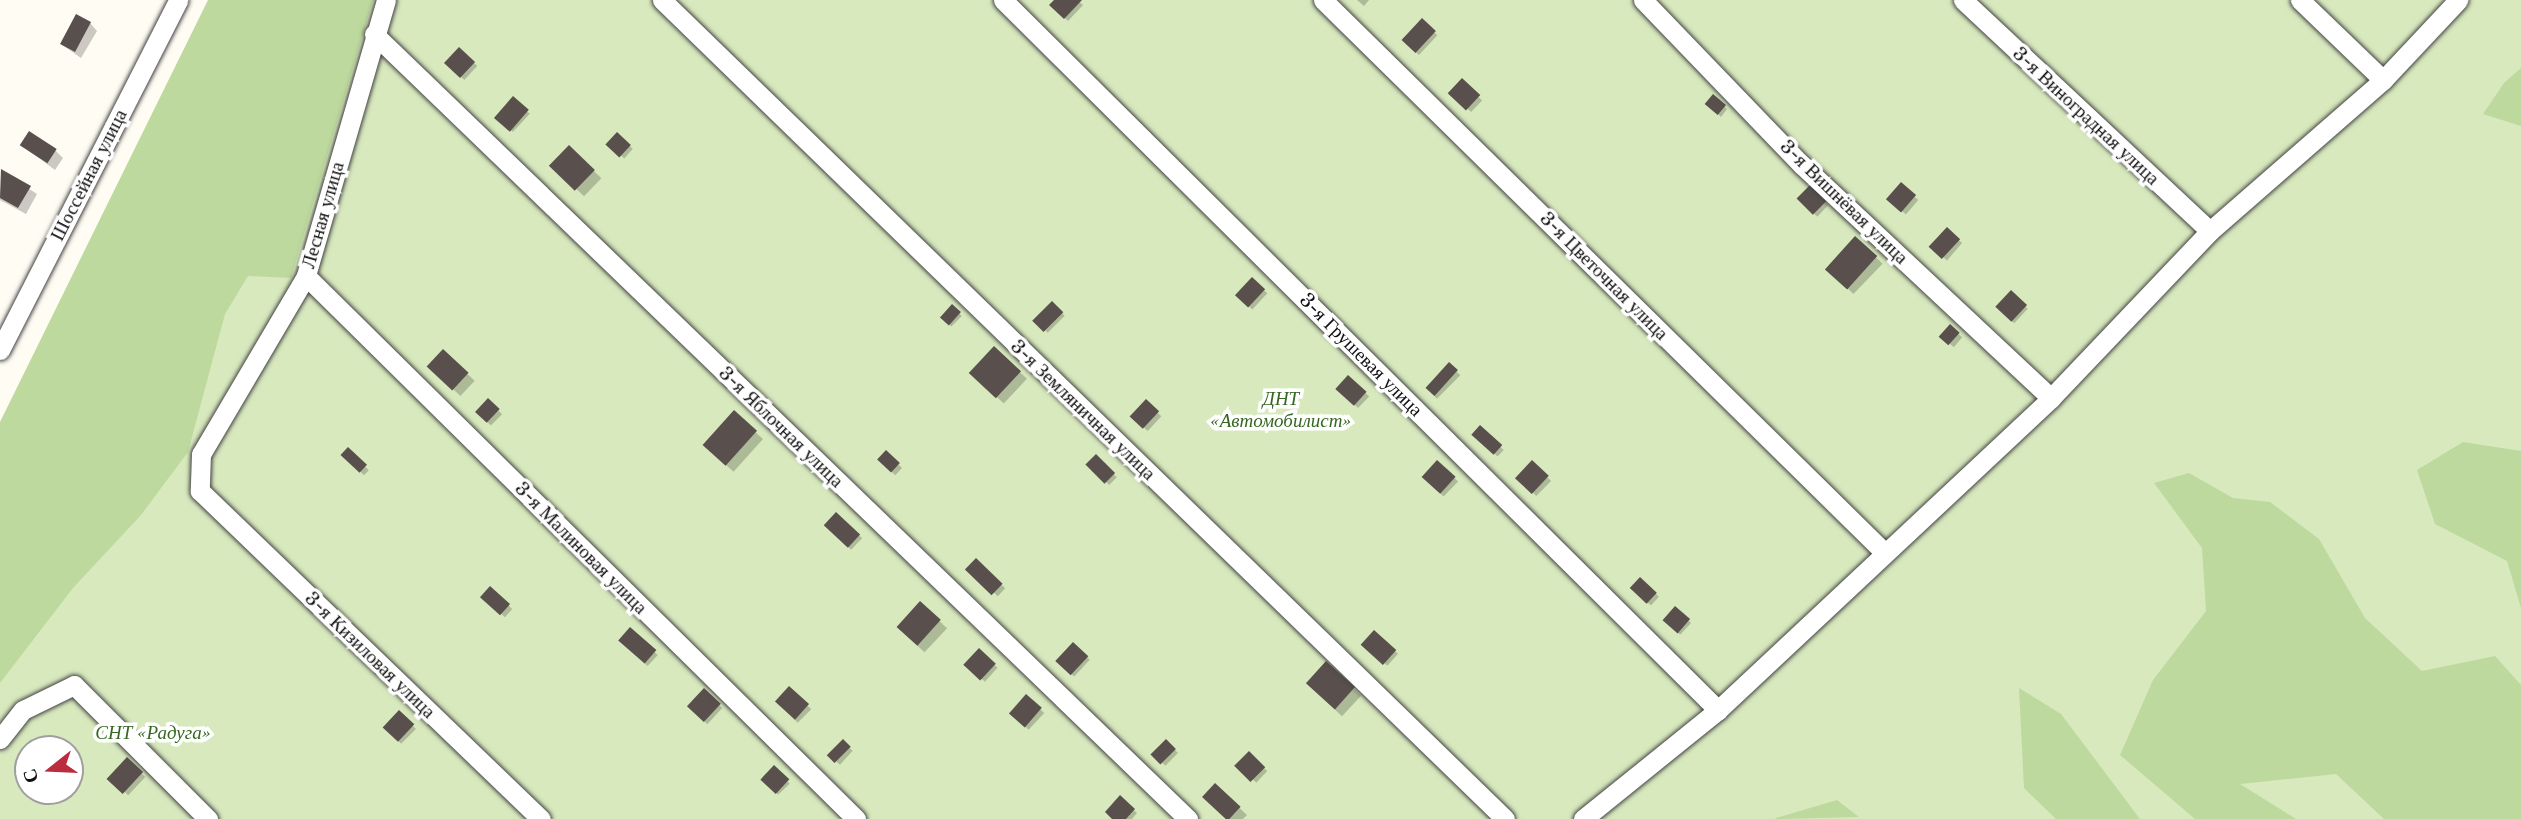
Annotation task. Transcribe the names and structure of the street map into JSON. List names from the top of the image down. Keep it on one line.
{"streets":{"street":["3-я Виноградная улица","Шоссейная улица","3-я Вишнёвая улица","Лесная улица","3-я Цветочная улица","3-я Грушевая улица","3-я Земляничная улица","3-я Яблочная улица","3-я Малиновая улица","3-я Кизиловая улица"]},"crossings":[["Лесная улица","3-я Яблочная улица"],["Лесная улица","3-я Малиновая улица"],["Лесная улица","3-я Кизиловая улица"]],"parks":["ДНТ «Автомобилист»","СНТ «Радуга»"],"north":"left"}
